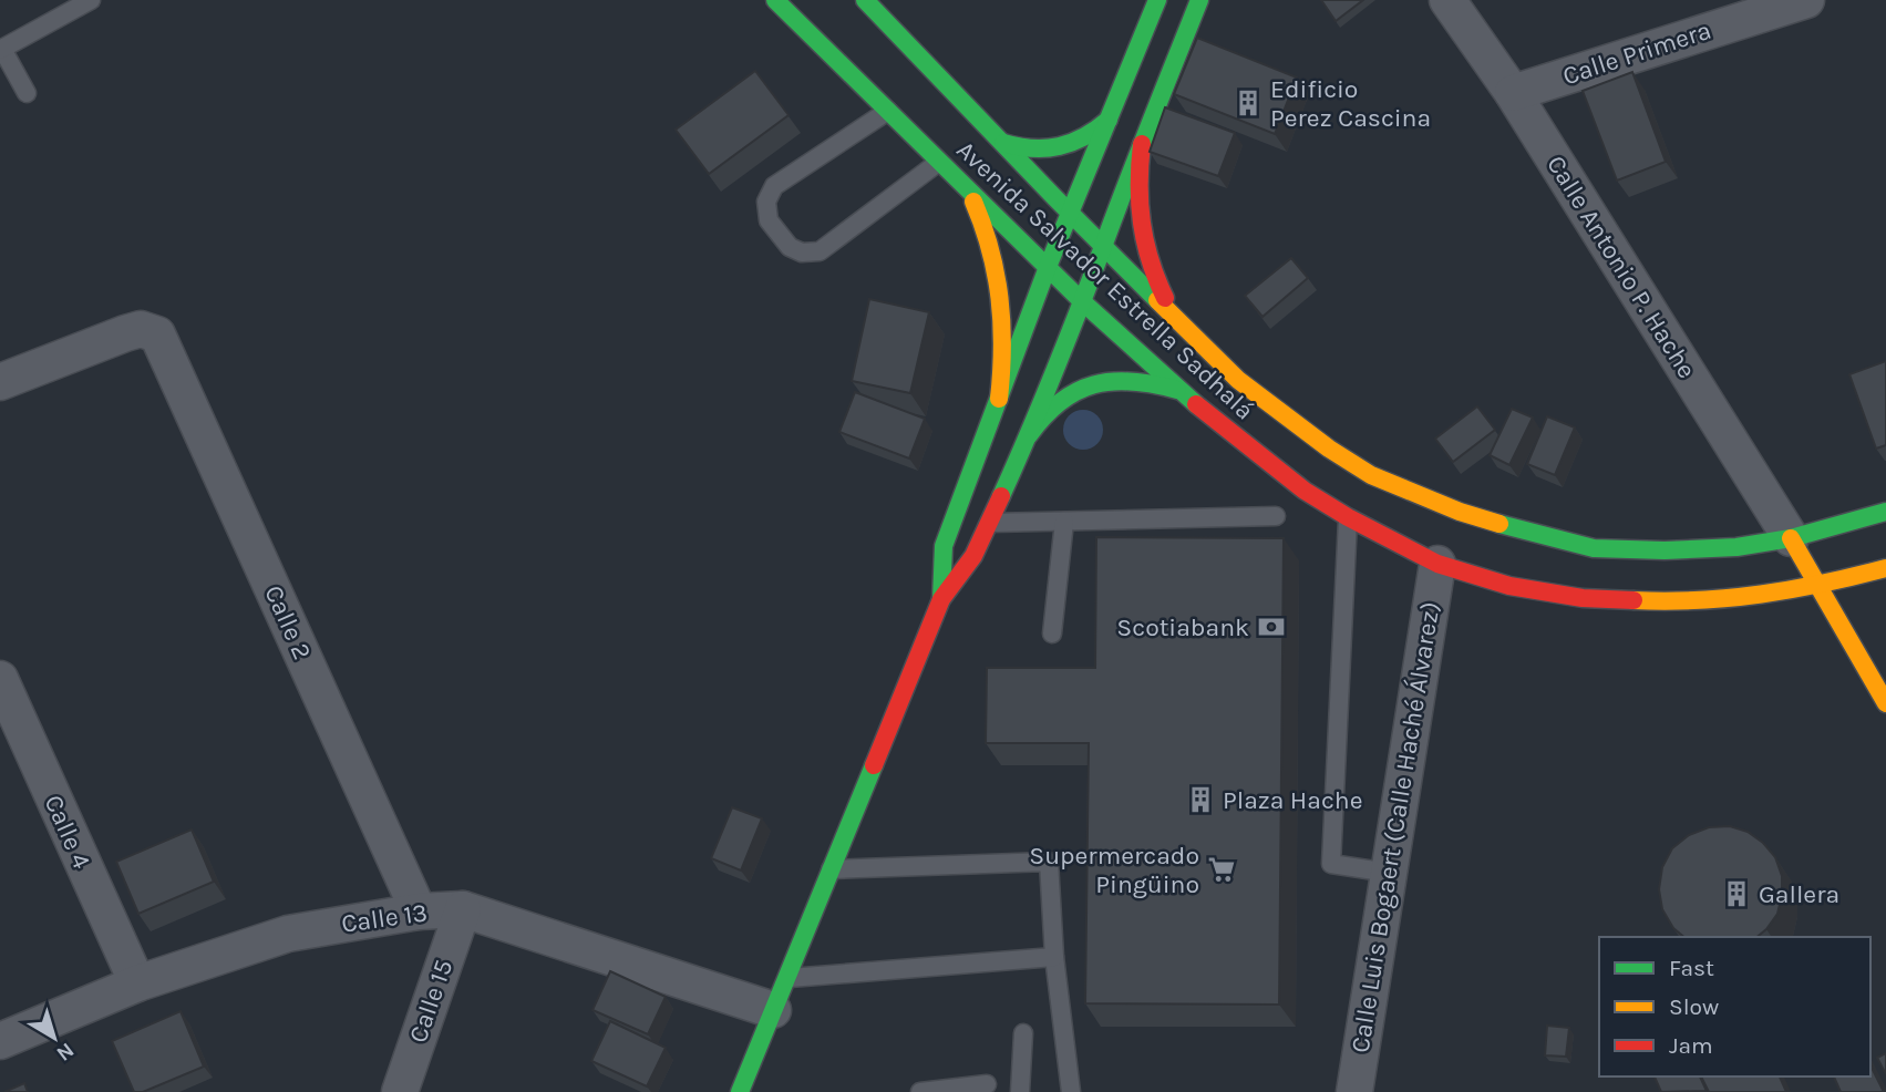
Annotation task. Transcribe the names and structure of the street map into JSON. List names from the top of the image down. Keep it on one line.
{"streets":{"main road":["Avenida Salvador Estrella Sadhalá"],"street":["Calle Primera","Calle Antonio P. Hache","Calle 2","Calle Luis Bogaert (Calle Haché Álvarez)","Calle 4","Calle 13","Calle 15"]},"crossings":[["Calle Primera","Calle Antonio P. Hache"],["Calle Antonio P. Hache","Avenida Salvador Estrella Sadhalá"],["Avenida Salvador Estrella Sadhalá","Calle Luis Bogaert (Calle Haché Álvarez)"],["Calle 2","Calle 13"],["Calle 4","Calle 13"],["Calle 13","Calle 15"]],"places":{"building":["Edificio Perez Cascina","Plaza Hache","Gallera"],"bank":["Scotiabank"],"supermarket":["Supermercado Pingüino"]},"legend":["Fast","Slow","Jam"],"north":"bottom right"}
